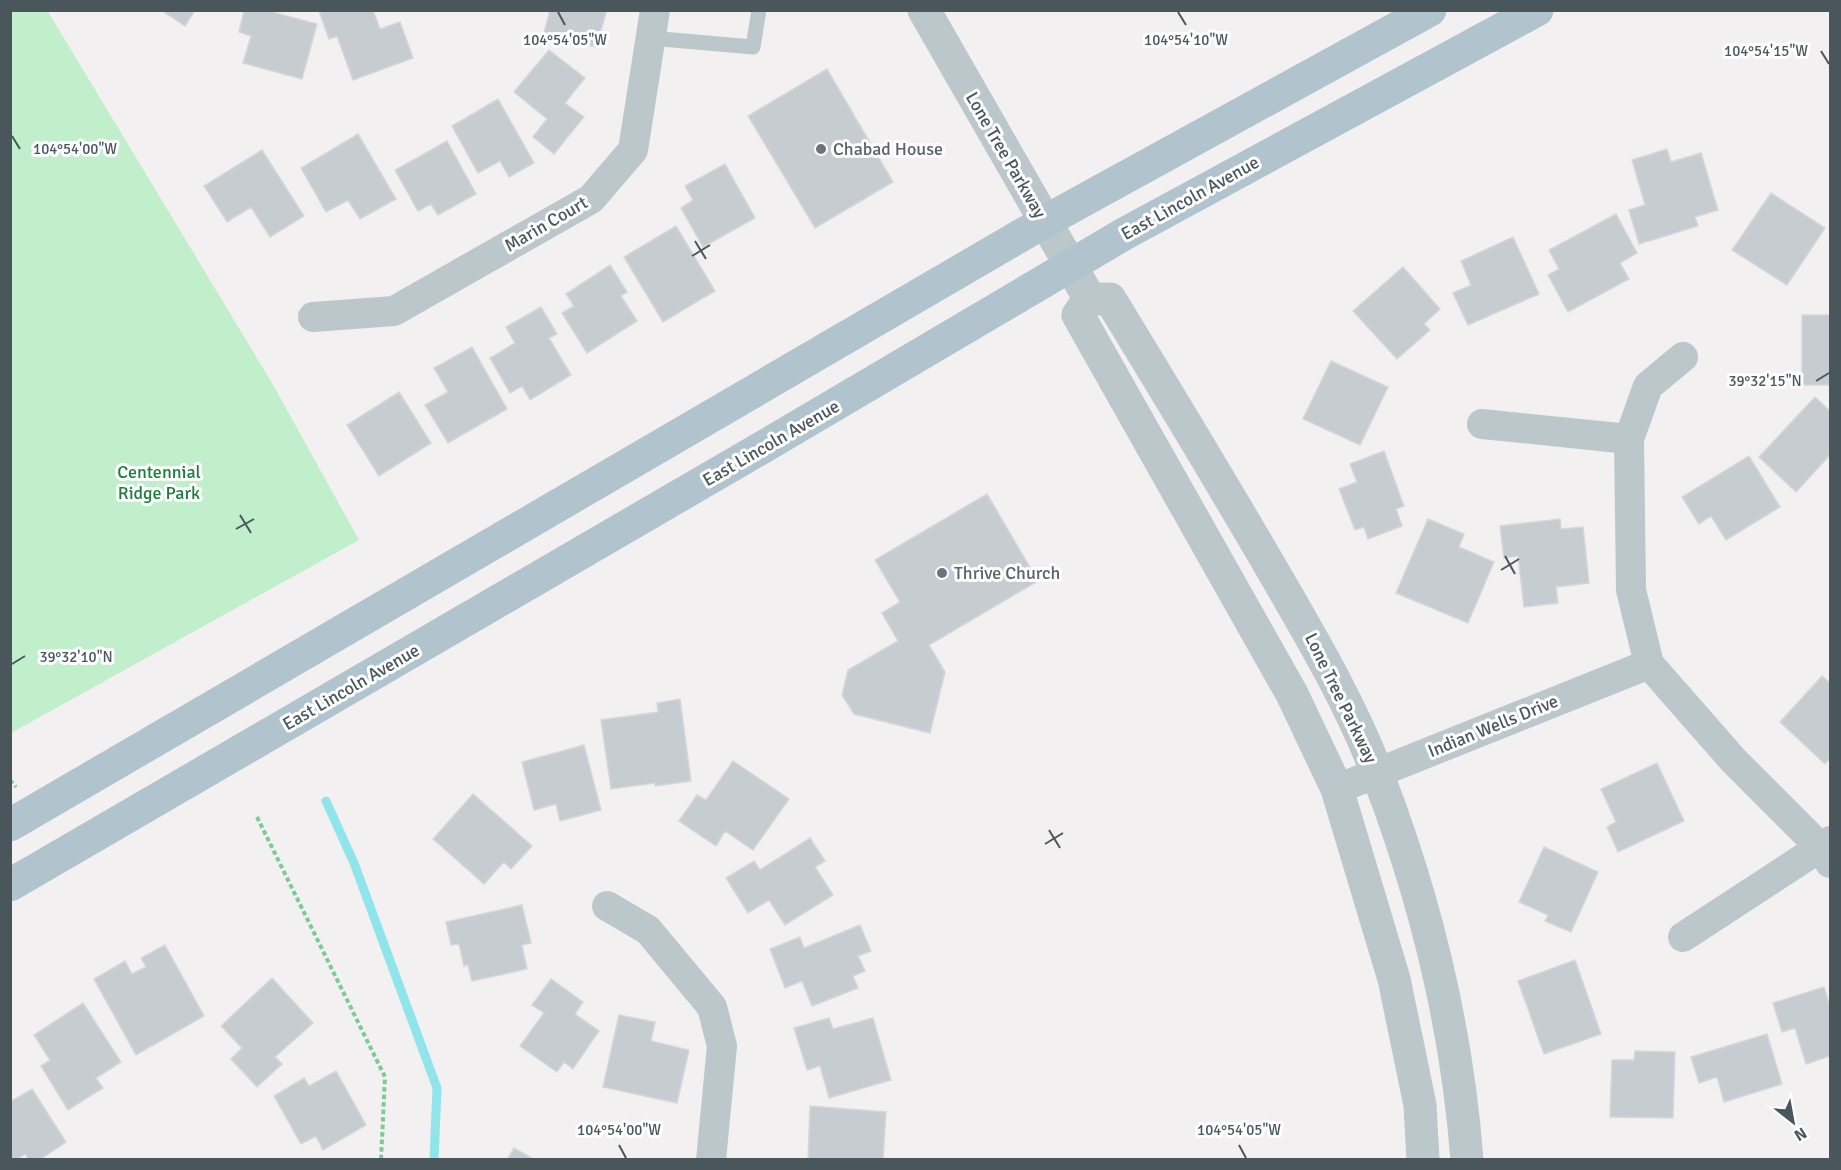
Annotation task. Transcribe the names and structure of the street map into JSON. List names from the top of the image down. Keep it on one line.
{"streets":{"main road":["East Lincoln Avenue"],"street":["Lone Tree Parkway","Marin Court","Indian Wells Drive"]},"crossings":[["Lone Tree Parkway","East Lincoln Avenue"],["Lone Tree Parkway","Indian Wells Drive"]],"parks":["Centennial Ridge Park"],"places":["Chabad House","Thrive Church"],"north":"bottom right","coordinates":["104°54'05\"W","104°54'10\"W","104°54'15\"W","104°54'00\"W","39°32'15\"N","39°32'10\"N"]}
